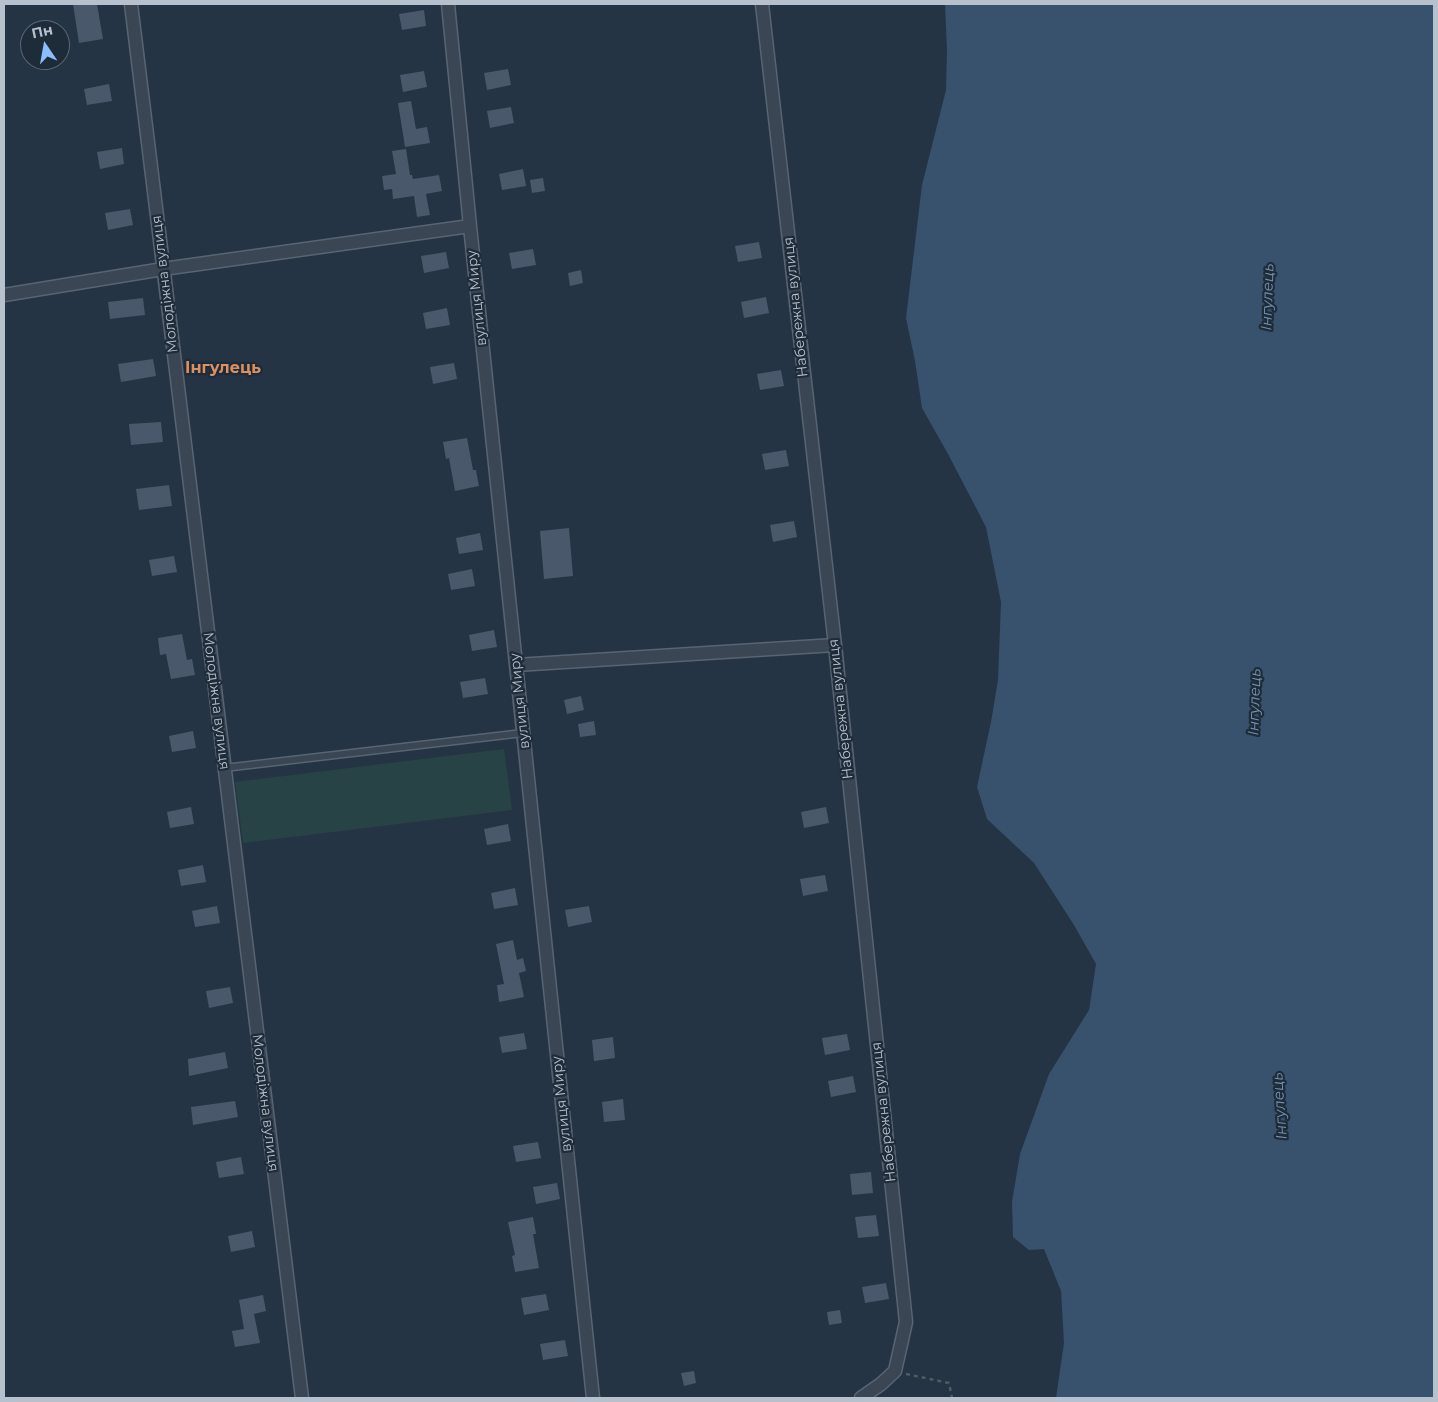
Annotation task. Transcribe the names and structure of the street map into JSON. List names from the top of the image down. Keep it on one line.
{"streets":{"street":["Молодіжна вулиця","вулиця Миру","Набережна вулиця"]},"districts":["Інгулець"],"water":["Інгулець"],"north":"top"}
